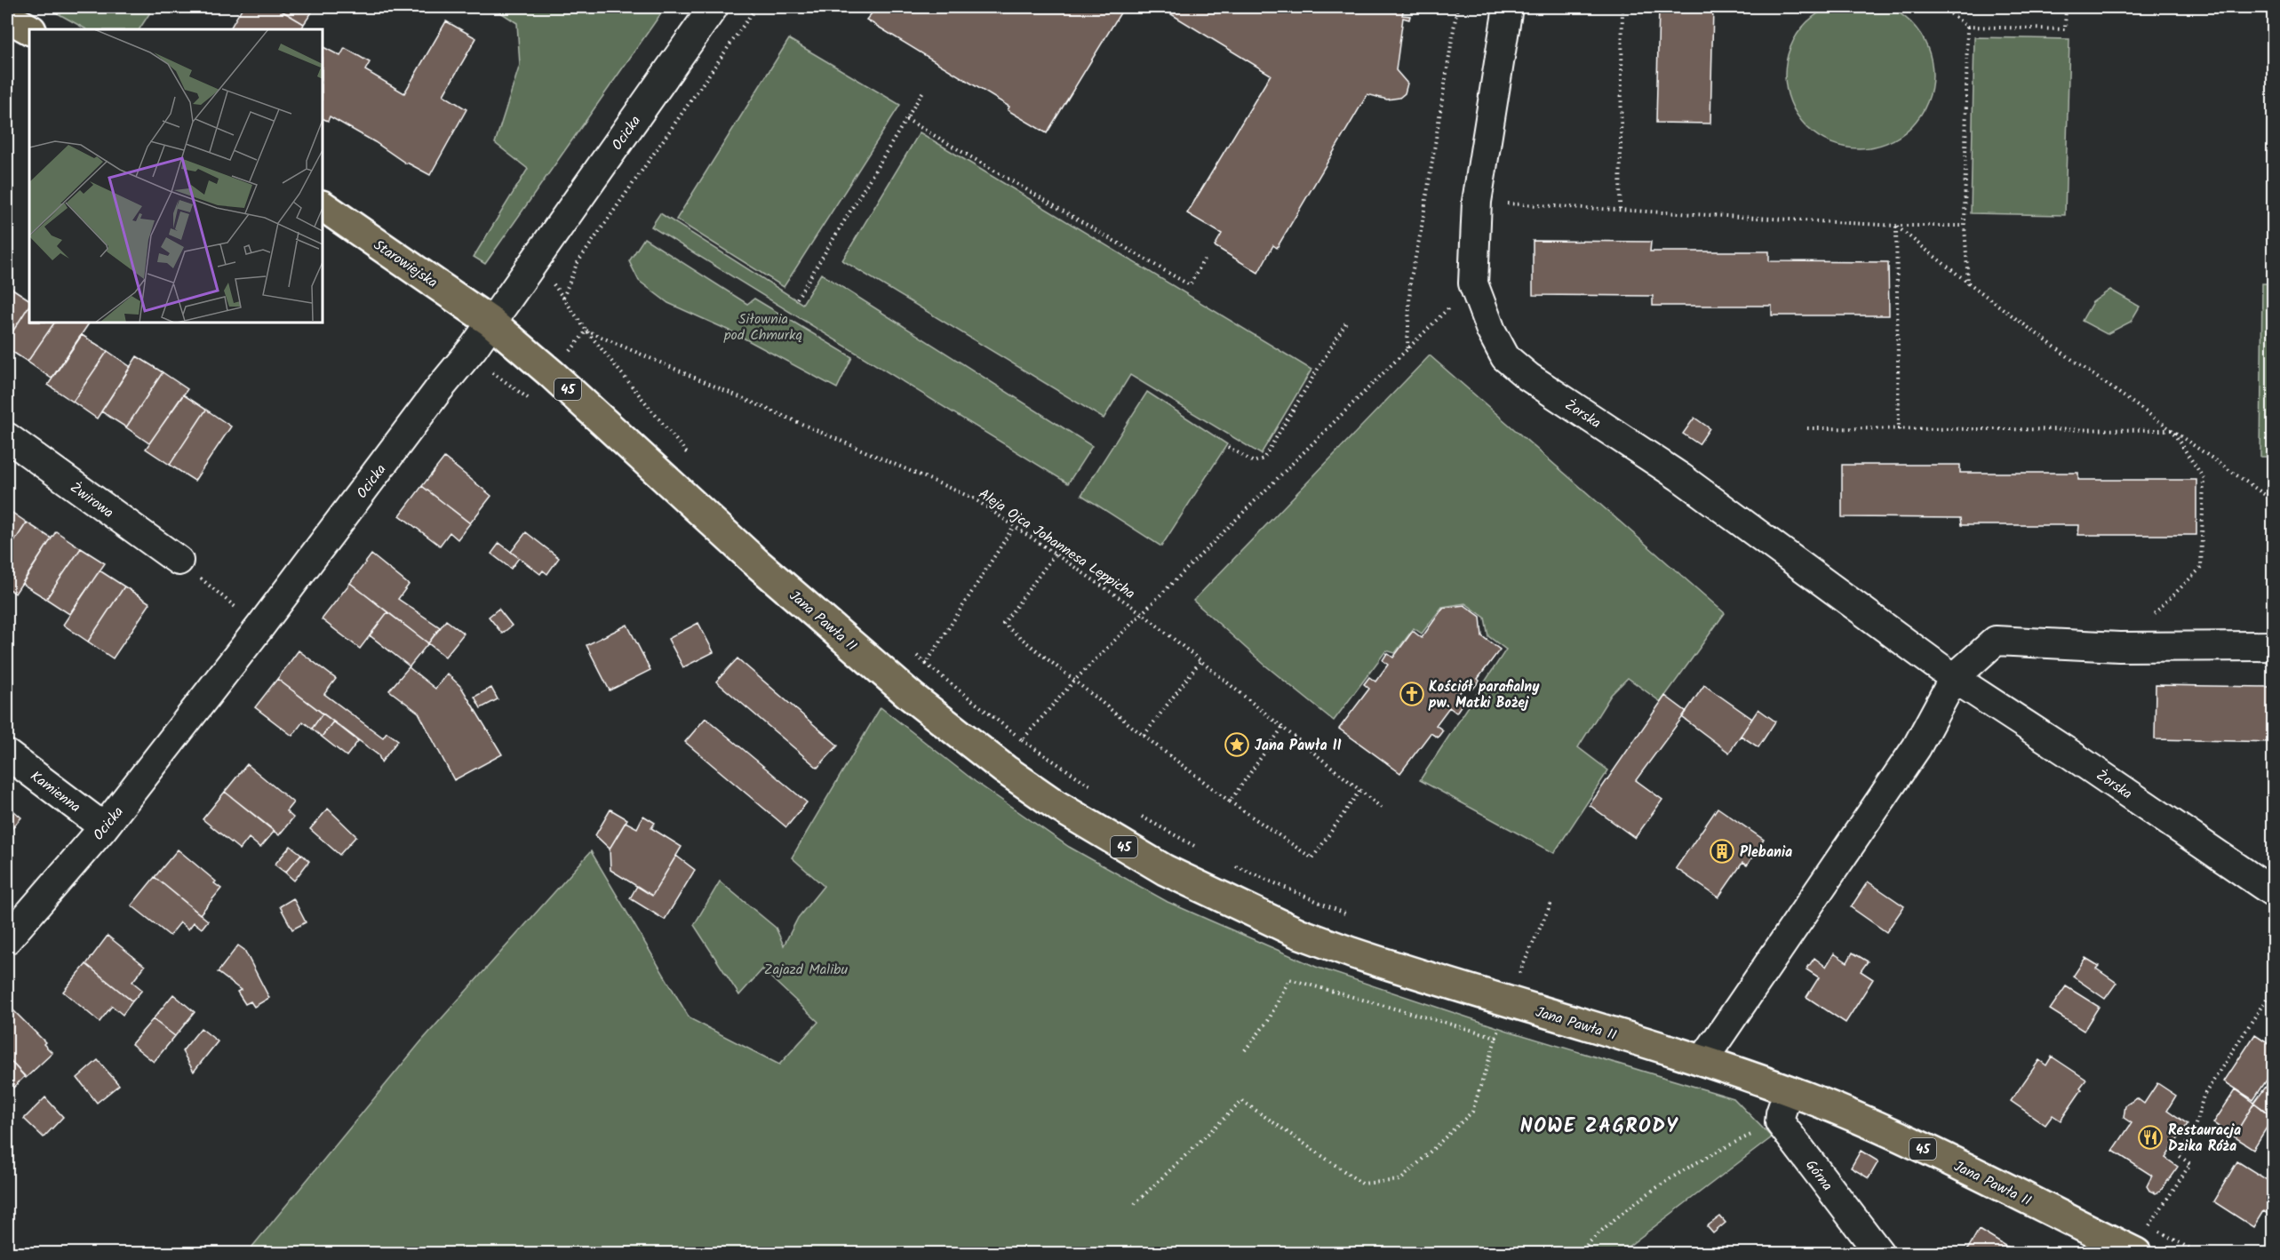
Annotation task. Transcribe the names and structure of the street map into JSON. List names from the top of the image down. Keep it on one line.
{"streets":{"main road":["Starowiejska","45","Jana Pawła II"],"street":["Ocicka","Żorska","Żwirowa","Kamienna","Górna"],"path":["Aleja Ojca Johannesa Leppicha"]},"crossings":[["Ocicka","Starowiejska"],["Ocicka","Jana Pawła II"],["Ocicka","Kamienna"],["Starowiejska","Jana Pawła II"]],"districts":["NOWE ZAGRODY"],"parks":["Siłownia pod Chmurką","Zajazd Malibu"],"places":{"church":["Kościół parafialny pw. Matki Bożej"],"place":["Jana Pawła II"],"building":["Plebania"],"restaurant":["Restauracja Dzika Róża"]}}
